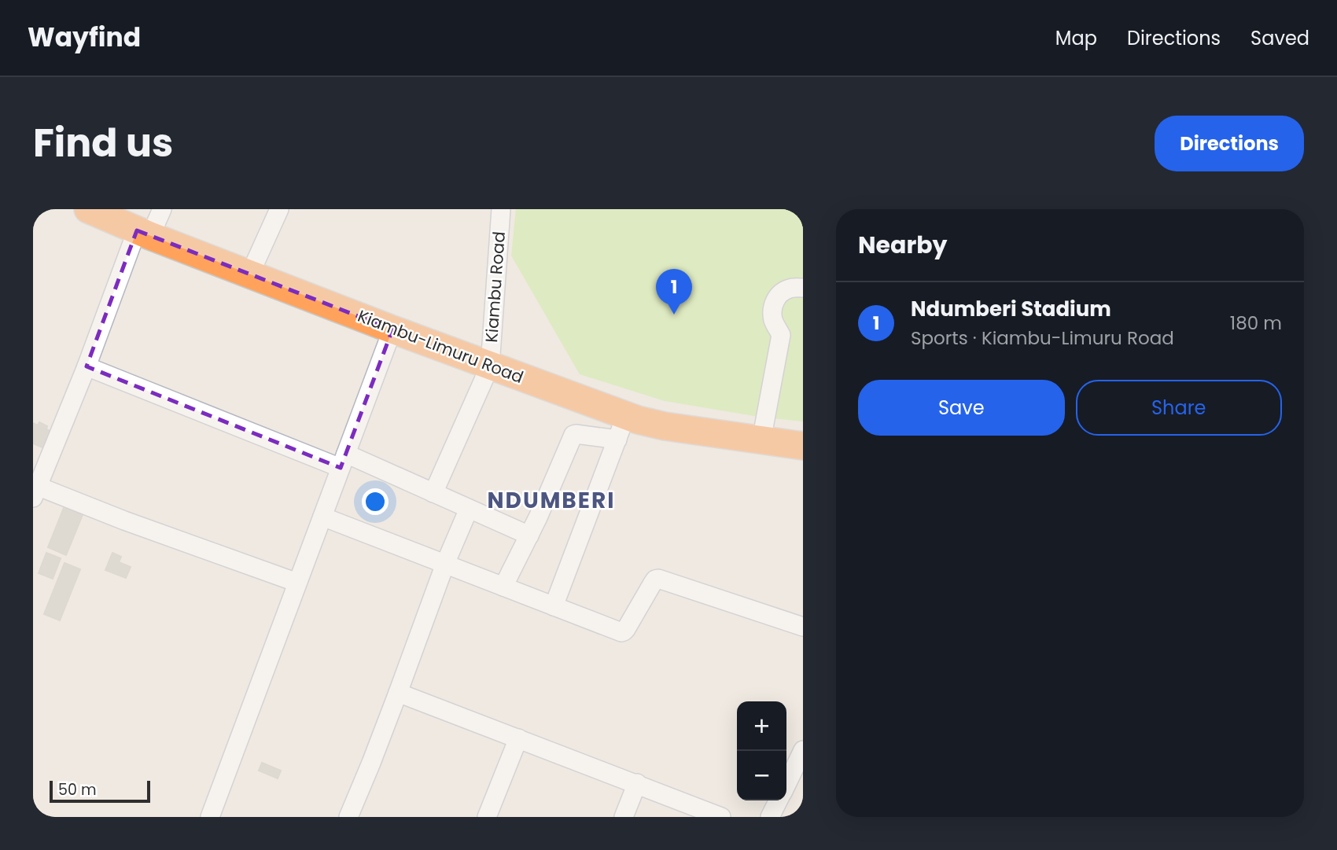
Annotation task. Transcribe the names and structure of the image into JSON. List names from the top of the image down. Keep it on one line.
{"streets":{"highway":["Kiambu-Limuru Road"],"street":["Kiambu Road"]},"crossings":[["Kiambu Road","Kiambu-Limuru Road"]],"districts":["NDUMBERI"],"scale_bar":"50 m","page":{"header":"Wayfind","nav":["Map","Directions","Saved"],"title":"Find us","buttons":["Directions",["Save","Share"]],"heading":"Nearby","pins":"1","list":[{"mark":"1","name":"Ndumberi Stadium","note":"Sports · Kiambu-Limuru Road","value":"180 m"}],"map_buttons":["+","−"],"scale":"50 m"}}
